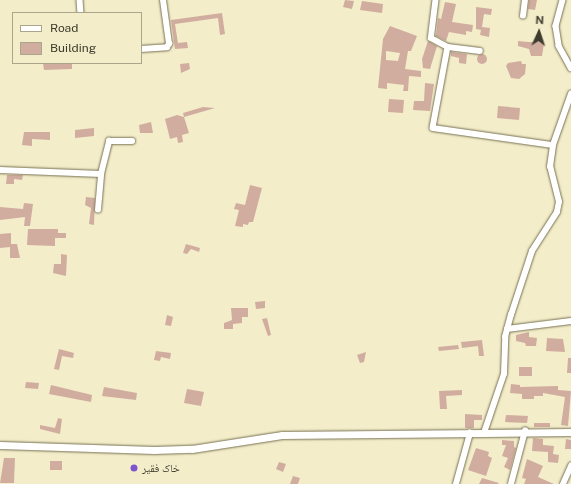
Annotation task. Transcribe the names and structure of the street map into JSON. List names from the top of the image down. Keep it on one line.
{"places":["خاک فقیر"],"legend":["Road","Building"],"north":"top"}
